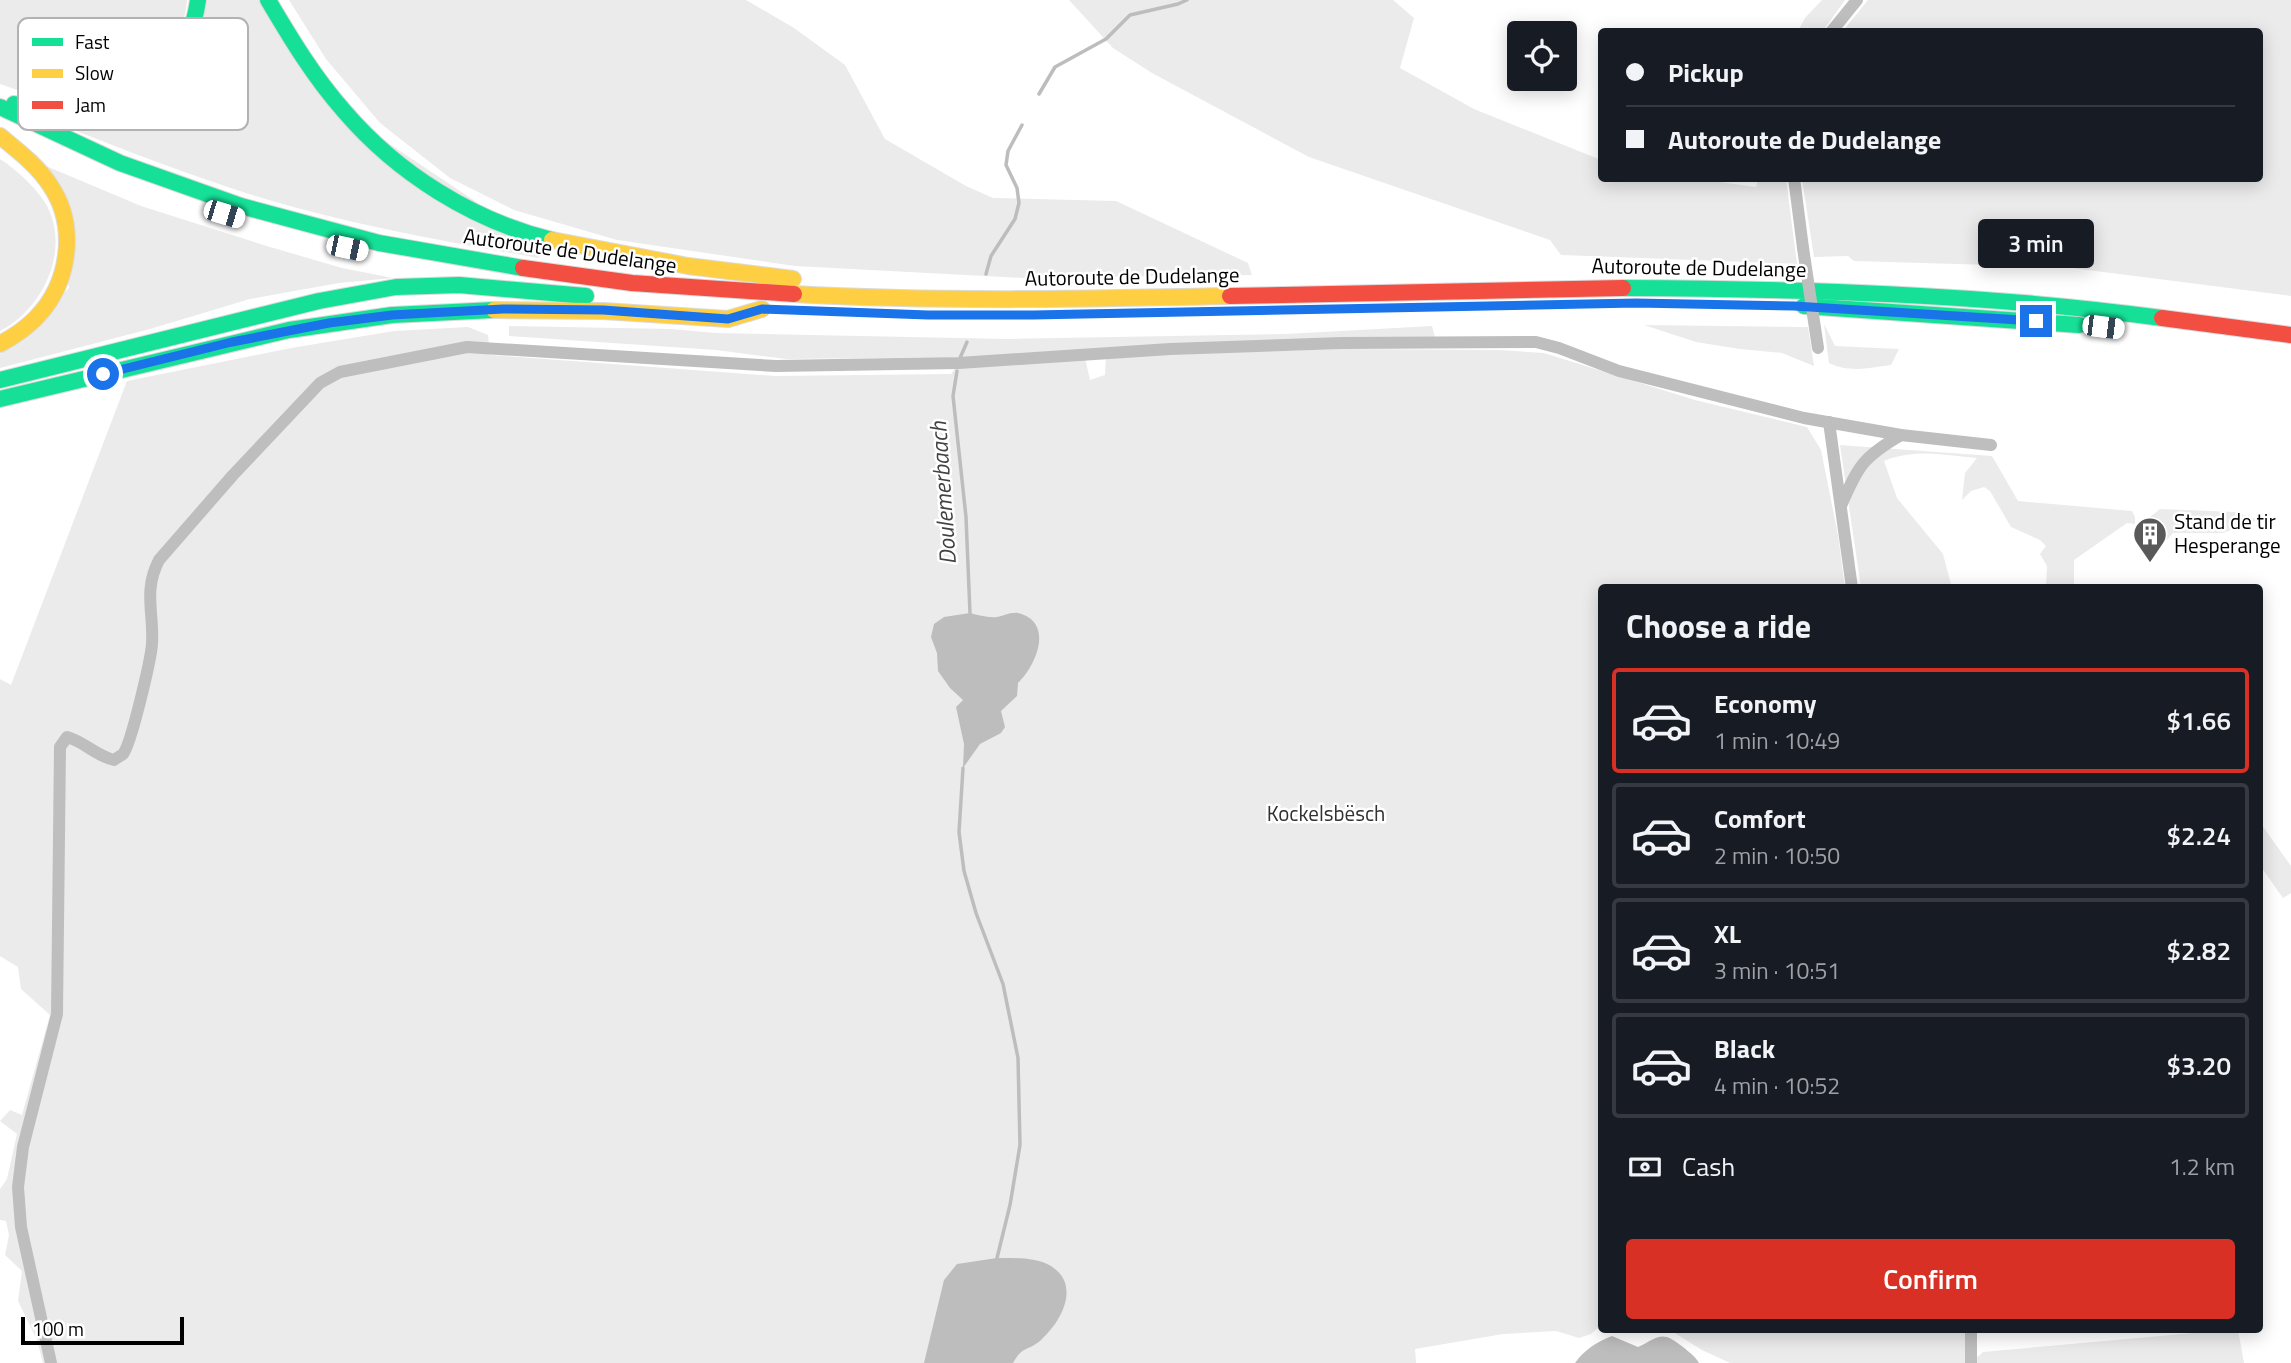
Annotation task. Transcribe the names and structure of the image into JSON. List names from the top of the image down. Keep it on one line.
{"streets":{"highway":["Autoroute de Dudelange"]},"water":["Doulemerbaach"],"parks":["Kockelsbësch"],"places":{"building":["Stand de tir Hesperange"]},"legend":["Fast","Slow","Jam"],"scale_bar":"100 m","page":{"banner":["Pickup","Autoroute de Dudelange"],"bubble":"3 min","heading":"Choose a ride","list":[{"name":"Economy","note":"1 min · 10:49","value":"$1.66"},{"name":"Comfort","note":"2 min · 10:50","value":"$2.24"},{"name":"XL","note":"3 min · 10:51","value":"$2.82"},{"name":"Black","note":"4 min · 10:52","value":"$3.20"}],"pay":["Cash","1.2 km"],"buttons":"Confirm","scale":"100 m"}}
